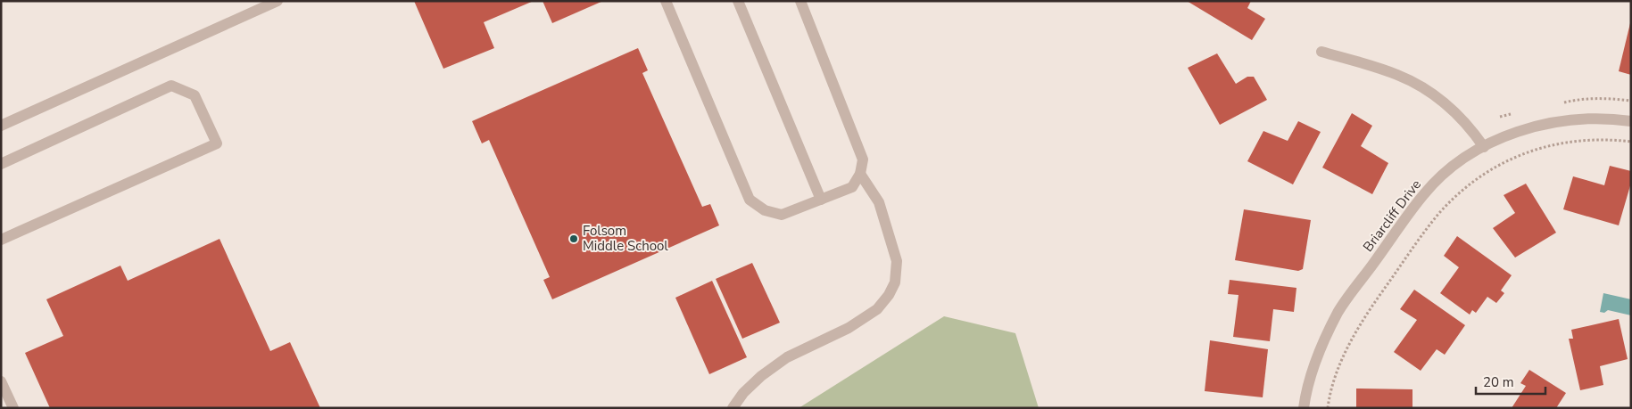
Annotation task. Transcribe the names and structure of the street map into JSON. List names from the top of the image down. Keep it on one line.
{"streets":{"street":["Briarcliff Drive"]},"places":["Folsom Middle School"],"scale_bar":"20 m"}
